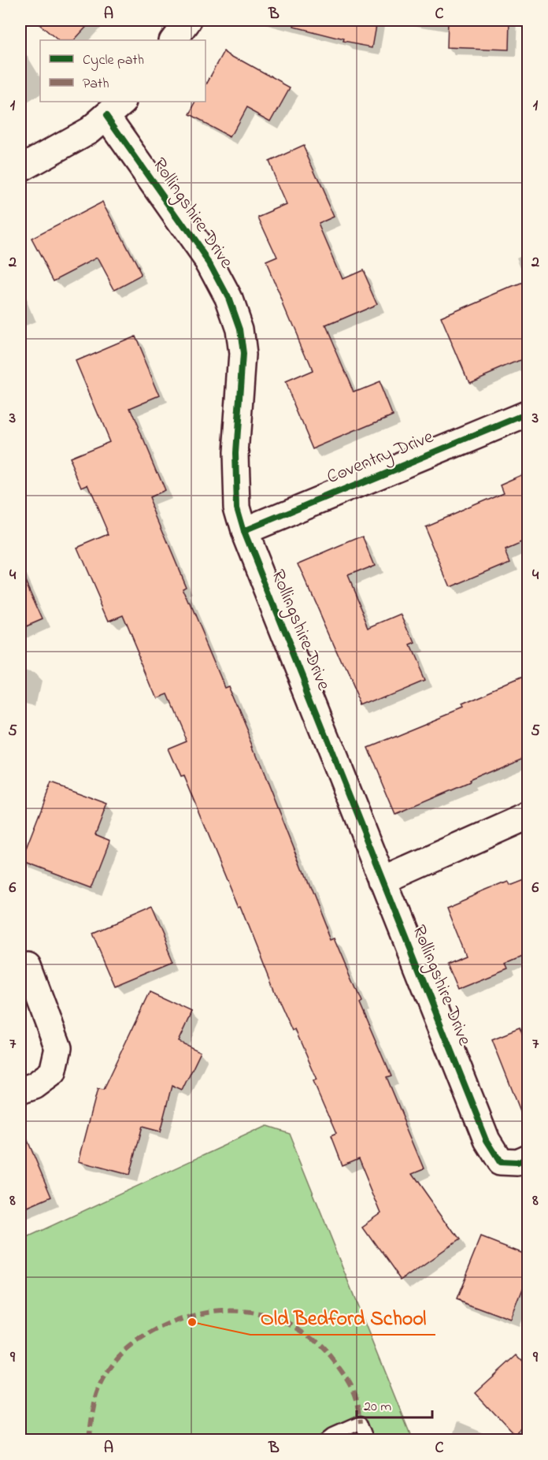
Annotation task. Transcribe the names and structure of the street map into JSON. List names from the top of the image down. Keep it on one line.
{"streets":{"street":["Rollingshire Drive","Coventry Drive"]},"crossings":[["Rollingshire Drive","Coventry Drive"]],"places":["Old Bedford School"],"legend":["Cycle path","Path"],"scale_bar":"20 m","grid":{"columns":["A","B","C"],"rows":["1","2","3","4","5","6","7","8","9"]}}
